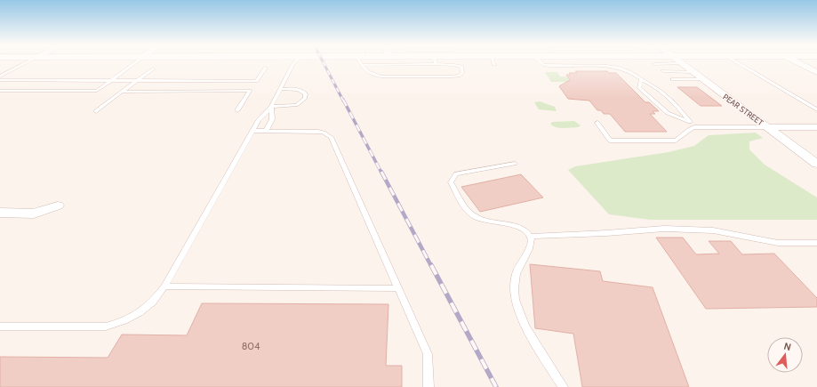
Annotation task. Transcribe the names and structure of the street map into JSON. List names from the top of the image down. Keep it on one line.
{"streets":{"street":["PEAR STREET"]},"house_numbers":["804"],"north":"top"}
